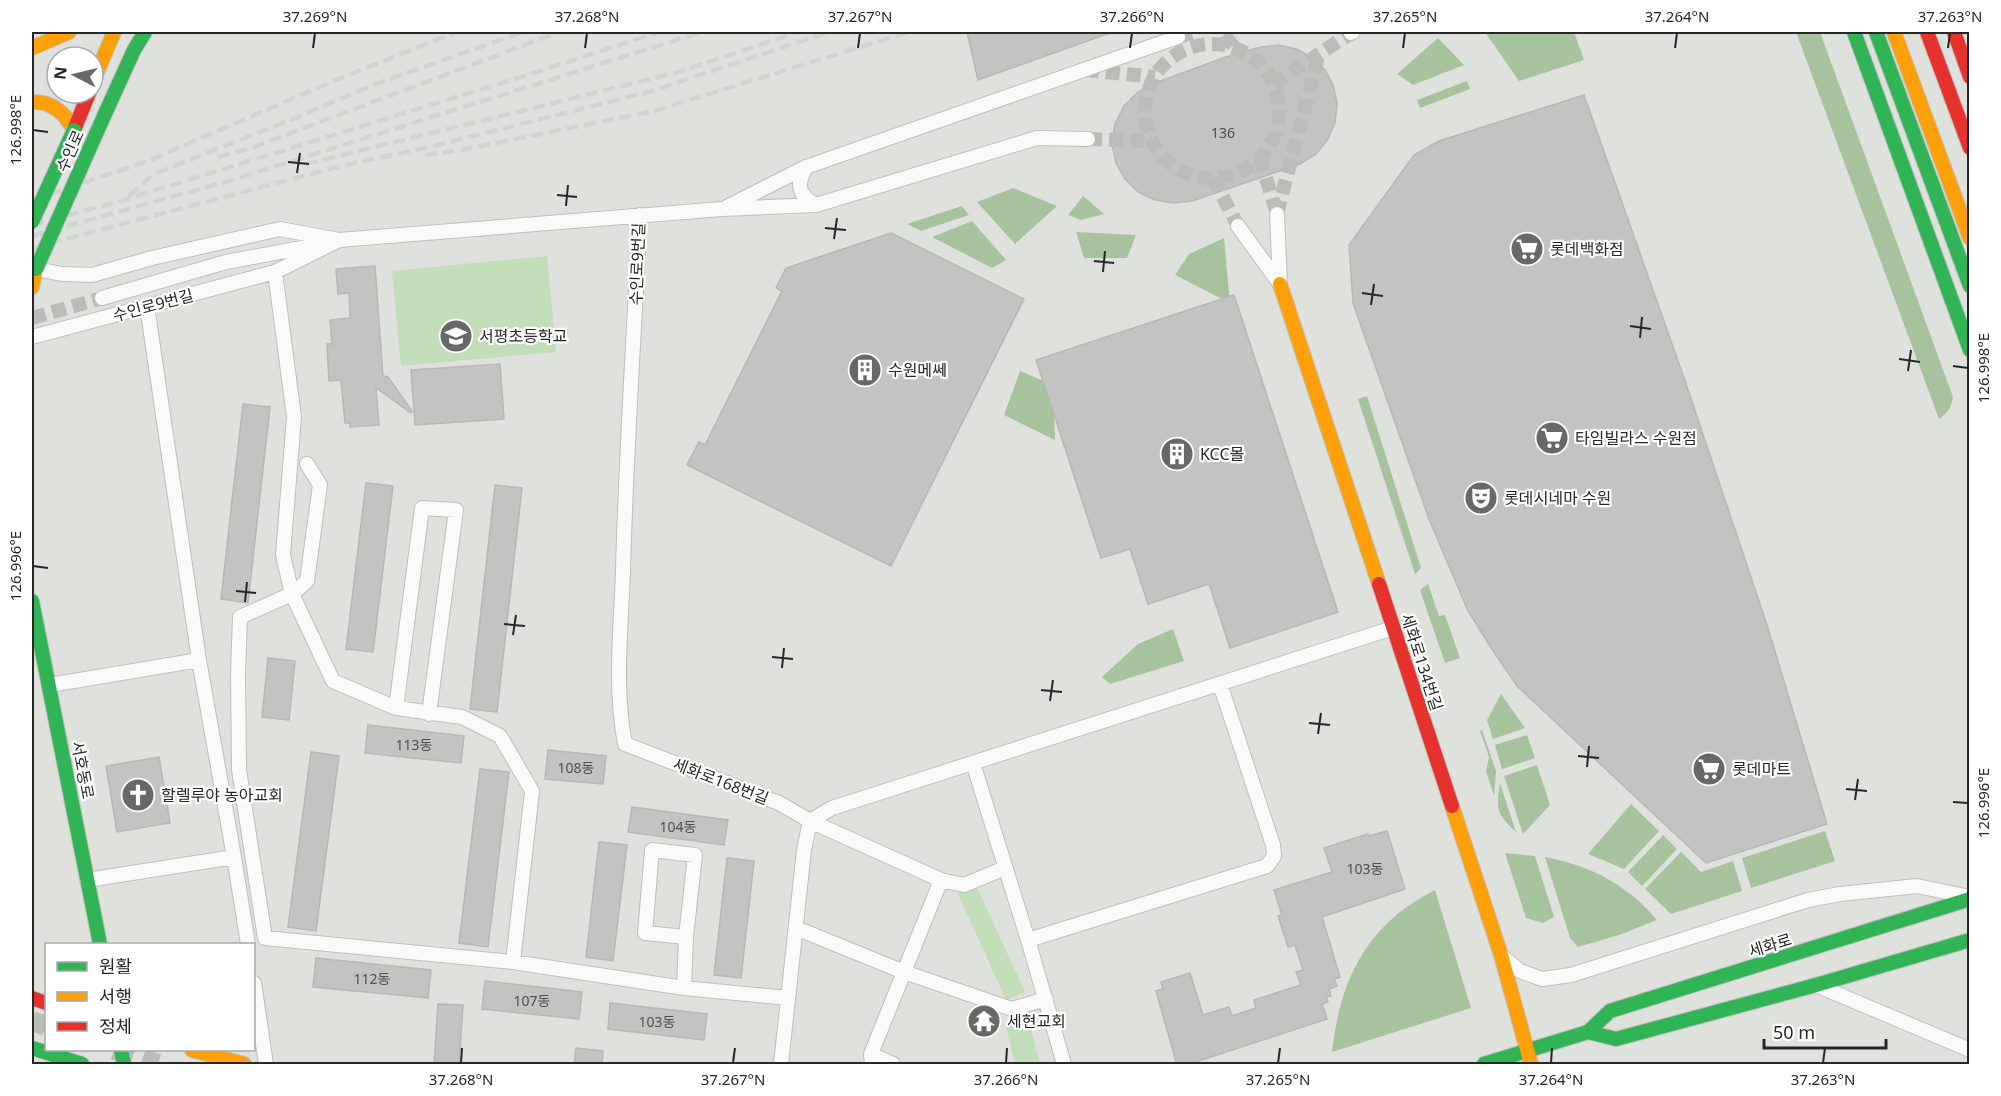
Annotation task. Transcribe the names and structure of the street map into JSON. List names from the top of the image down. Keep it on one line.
{"streets":{"main road":["수인로","세화로134번길","서호동로","세화로"],"street":["수인로9번길","세화로168번길"]},"crossings":[["수인로","수인로9번길"],["수인로9번길","세화로168번길"],["세화로134번길","세화로"]],"places":{"supermarket":["롯데백화점","타임빌라스 수원점","롯데마트"],"school or university":["서평초등학교"],"building":["수원메쎄","KCC몰"],"theatre":["롯데시네마 수원"],"church":["할렐루야 농아교회"],"temple":["세현교회"]},"house_numbers":["136","113동","108동","104동","103동","112동","107동","103동"],"legend":["원활","서행","정체"],"scale_bar":"50 m","north":"left","coordinates":["37.269°N","37.268°N","37.267°N","37.266°N","37.265°N","37.264°N","37.263°N","126.998°E","126.996°E"]}
